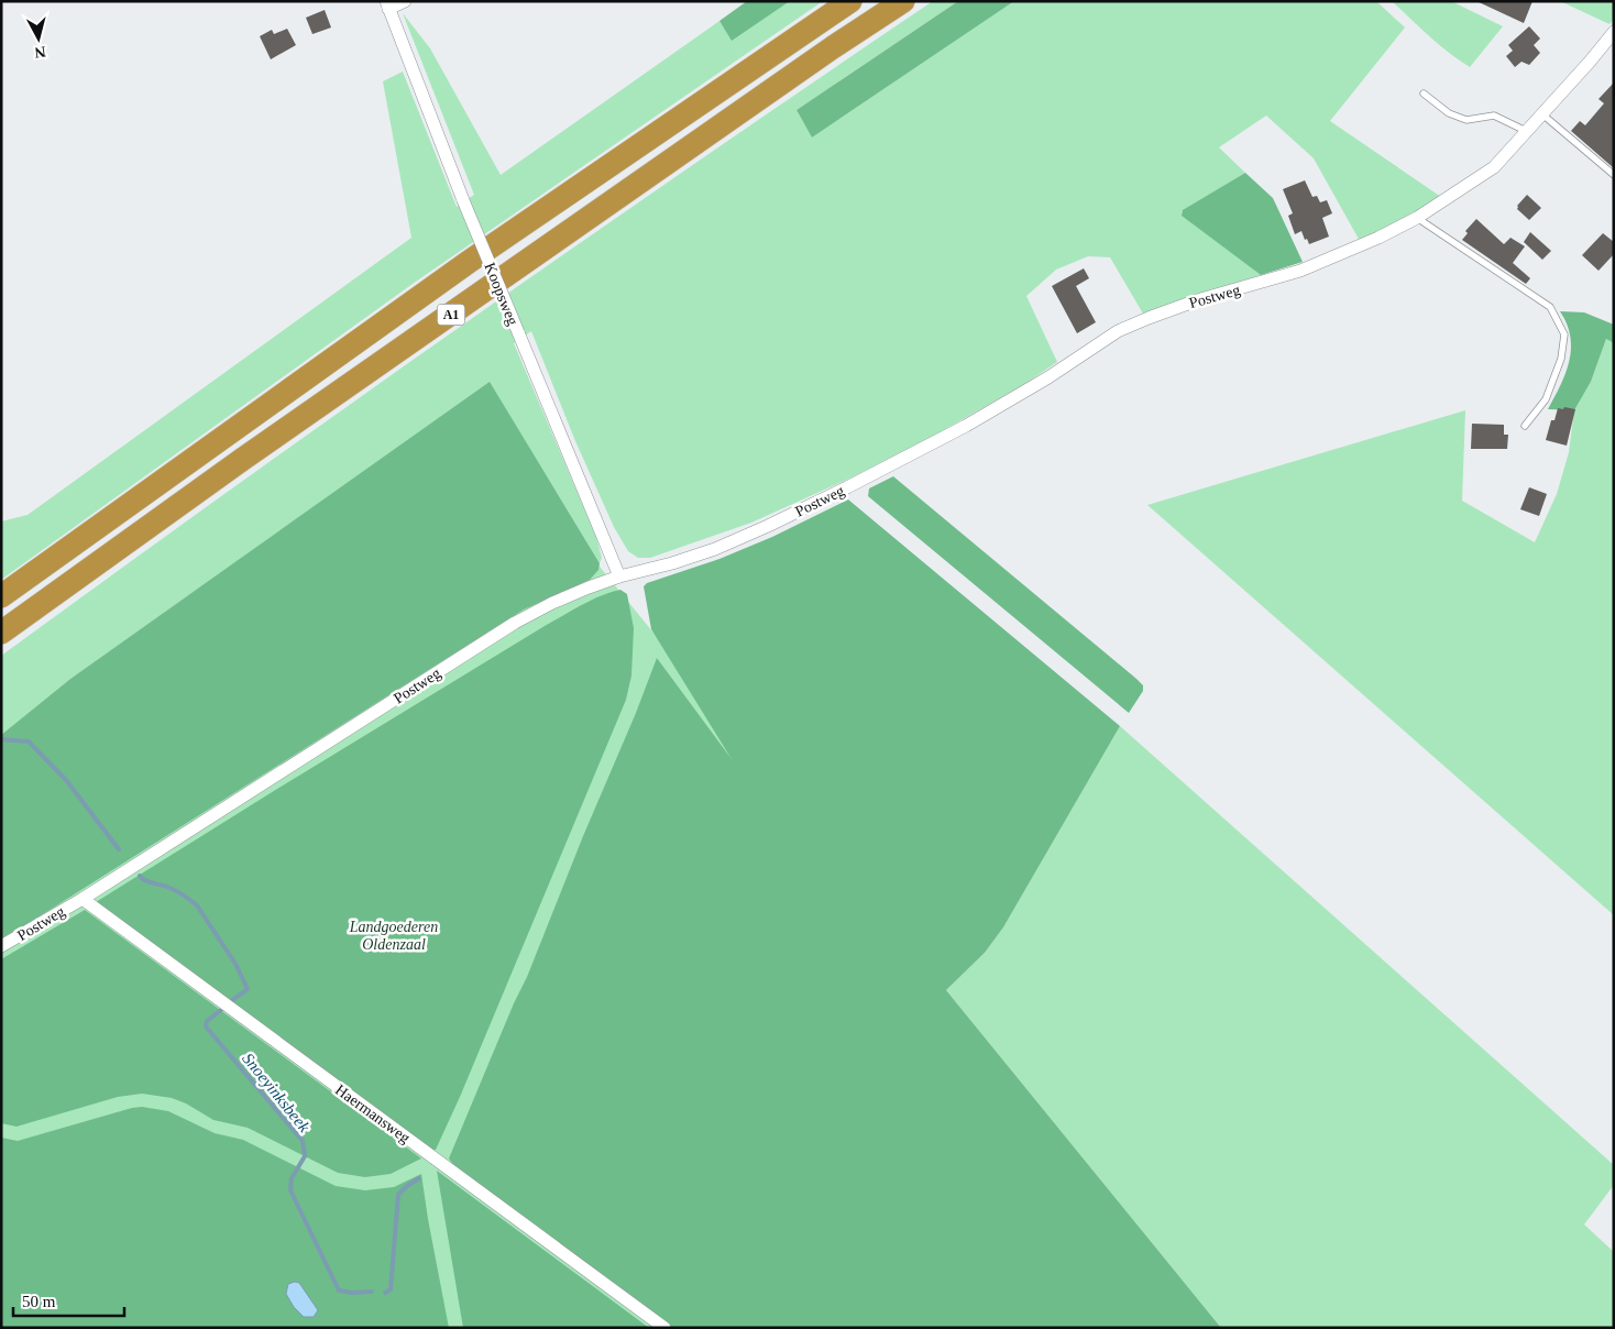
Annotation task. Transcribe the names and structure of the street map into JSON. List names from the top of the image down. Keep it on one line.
{"streets":{"highway":["A1"],"street":["Koopsweg","Postweg","Haermansweg"]},"crossings":[["Koopsweg","Postweg"],["Postweg","Haermansweg"]],"water":["Snoeyinksbeek"],"parks":["Landgoederen Oldenzaal"],"scale_bar":"50 m","north":"bottom"}
